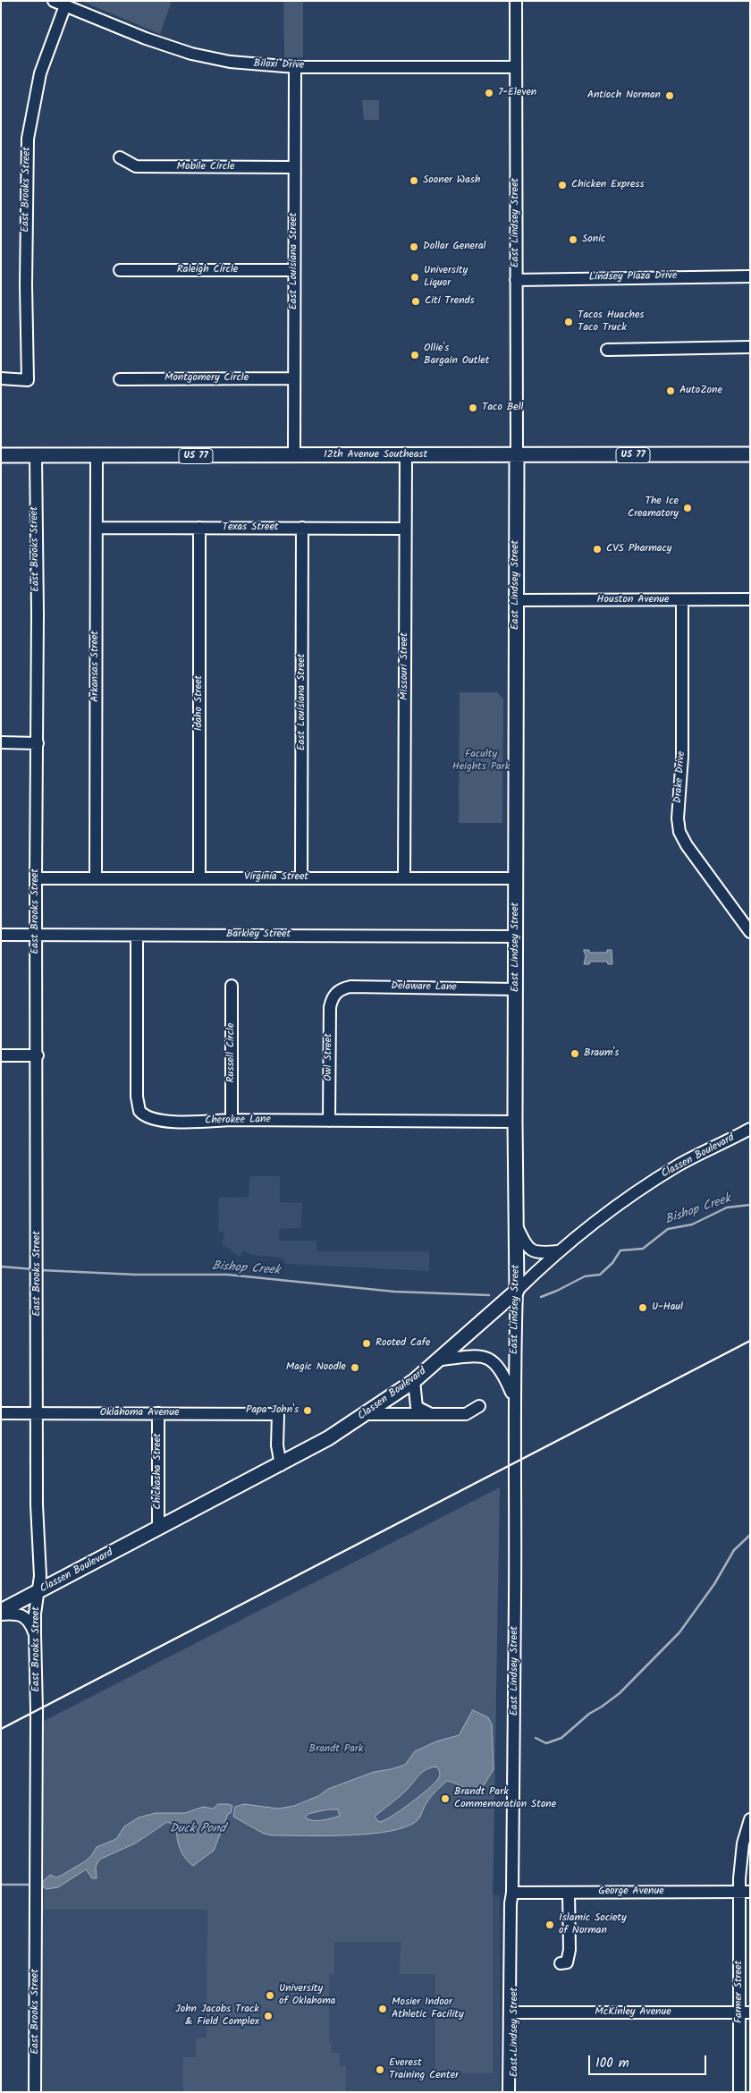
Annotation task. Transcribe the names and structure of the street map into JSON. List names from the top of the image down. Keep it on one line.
{"streets":{"main road":["East Lindsey Street","12th Avenue Southeast","US 77","Classen Boulevard"],"street":["Biloxi Drive","Mobile Circle","East Brooks Street","East Louisiana Street","Raleigh Circle","Lindsey Plaza Drive","Montgomery Circle","Texas Street","Houston Avenue","Arkansas Street","Missouri Street","Idaho Street","Drake Drive","Virginia Street","Barkley Street","Delaware Lane","Russell Circle","Owl Street","Cherokee Lane","Oklahoma Avenue","Chickasha Street","George Avenue","Farmer Street","McKinley Avenue"]},"crossings":[["Biloxi Drive","East Brooks Street"],["Biloxi Drive","East Lindsey Street"],["Biloxi Drive","East Louisiana Street"],["Mobile Circle","East Louisiana Street"],["East Brooks Street","12th Avenue Southeast"],["East Brooks Street","Virginia Street"],["East Brooks Street","Barkley Street"],["East Brooks Street","Classen Boulevard"],["East Brooks Street","Oklahoma Avenue"],["East Lindsey Street","Lindsey Plaza Drive"],["East Lindsey Street","12th Avenue Southeast"],["East Lindsey Street","Houston Avenue"],["East Lindsey Street","Virginia Street"],["East Lindsey Street","Barkley Street"],["East Lindsey Street","Delaware Lane"],["East Lindsey Street","Cherokee Lane"],["East Lindsey Street","Classen Boulevard"],["East Lindsey Street","George Avenue"],["East Lindsey Street","McKinley Avenue"],["East Louisiana Street","Raleigh Circle"],["East Louisiana Street","Montgomery Circle"],["East Louisiana Street","12th Avenue Southeast"],["East Louisiana Street","Texas Street"],["East Louisiana Street","Virginia Street"],["12th Avenue Southeast","Arkansas Street"],["12th Avenue Southeast","Missouri Street"],["Texas Street","Arkansas Street"],["Texas Street","Missouri Street"],["Texas Street","Idaho Street"],["Houston Avenue","Drake Drive"],["Arkansas Street","Virginia Street"],["Missouri Street","Virginia Street"],["Idaho Street","Virginia Street"],["Barkley Street","Cherokee Lane"],["Delaware Lane","Owl Street"],["Russell Circle","Cherokee Lane"],["Owl Street","Cherokee Lane"],["Classen Boulevard","Oklahoma Avenue"],["Classen Boulevard","Chickasha Street"],["Oklahoma Avenue","Chickasha Street"],["George Avenue","Farmer Street"],["Farmer Street","McKinley Avenue"]],"water":["Bishop Creek","Duck Pond"],"parks":["Faculty Heights Park","Brandt Park"],"places":["7-Eleven","Antioch Norman","Sooner Wash","Chicken Express","Sonic","Dollar General","University Liquor","Citi Trends","Tacos Huaches Taco Truck","Ollie's Bargain Outlet","AutoZone","Taco Bell","The Ice Creamatory","CVS Pharmacy","Braum's","U-Haul","Rooted Cafe","Magic Noodle","Papa John's","Brandt Park Commemoration Stone","Islamic Society of Norman","University of Oklahoma","Mosier Indoor Athletic Facility","John Jacobs Track & Field Complex","Everest Training Center"],"scale_bar":"100 m"}
